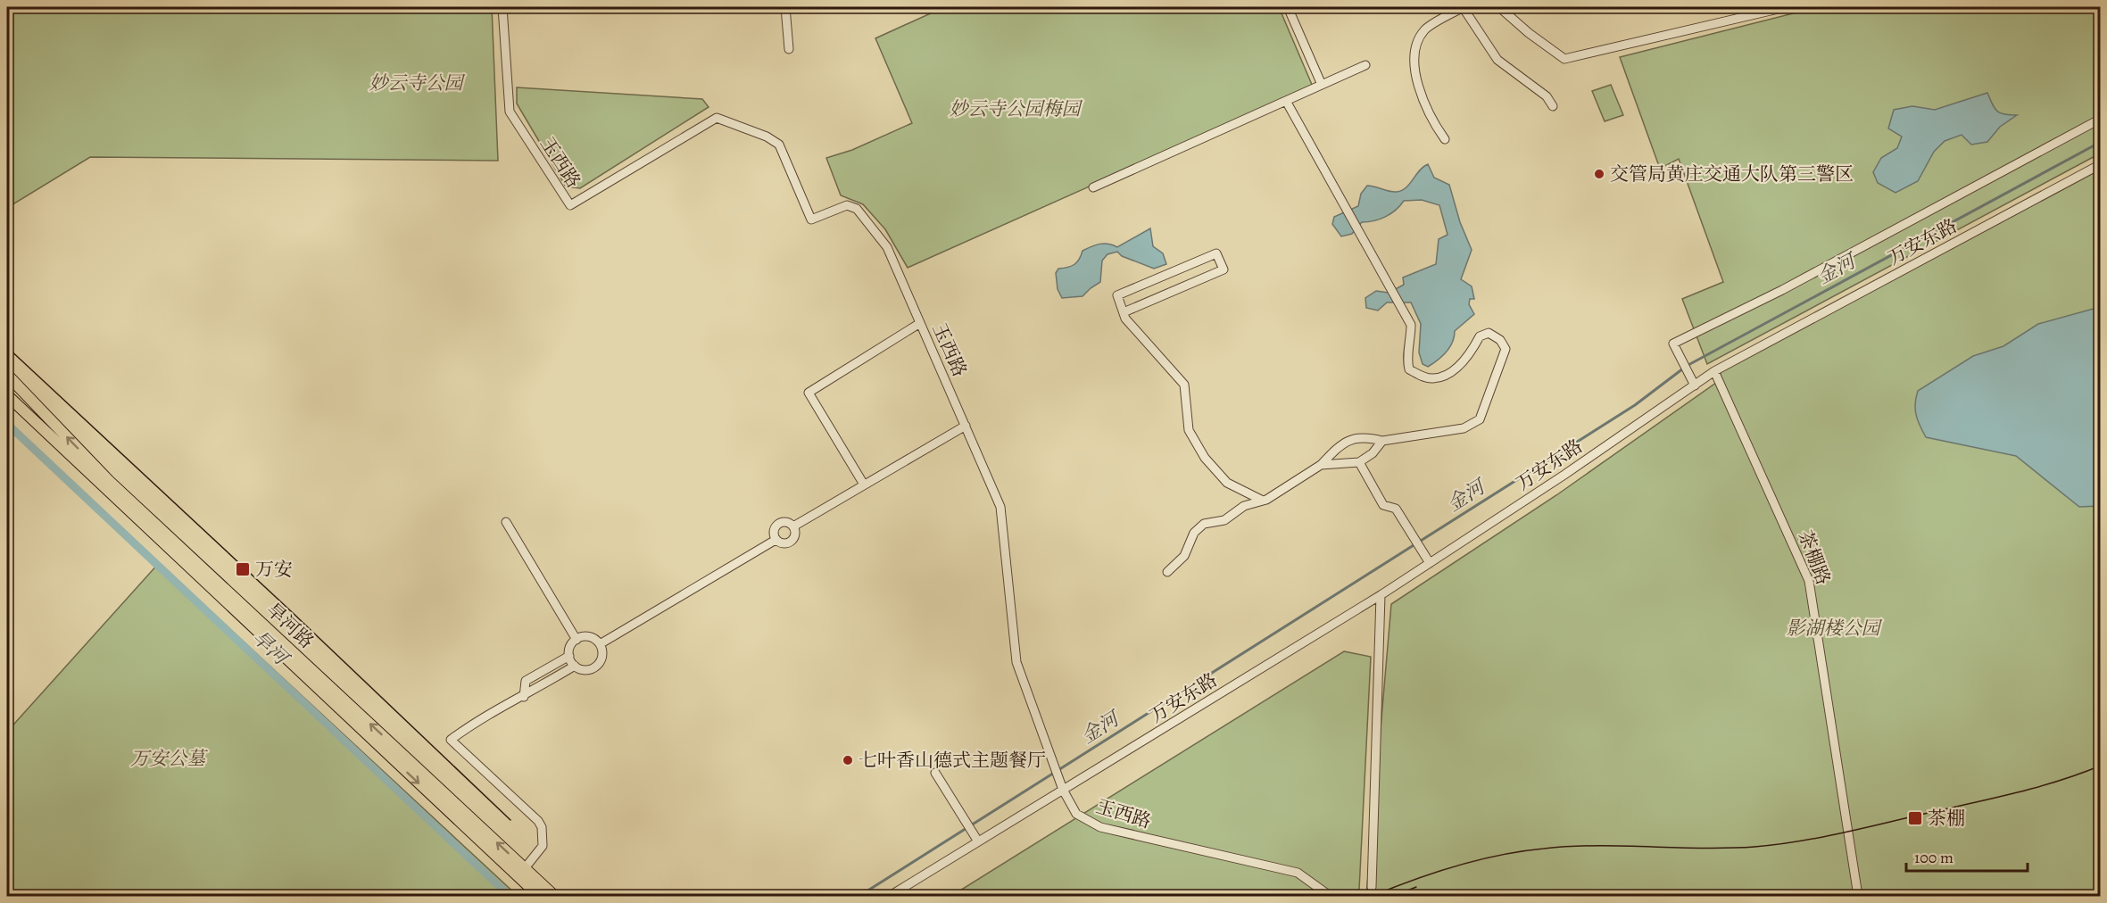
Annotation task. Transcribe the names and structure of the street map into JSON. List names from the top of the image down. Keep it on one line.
{"streets":{"main road":["旱河路"],"street":["玉西路","万安东路","茶棚路"]},"crossings":[["玉西路","万安东路"],["万安东路","茶棚路"]],"water":["金河","旱河"],"parks":["妙云寺公园","妙云寺公园梅园","影湖楼公园","万安公墓"],"places":{"other":["交管局黄庄交通大队第三警区","七叶香山德式主题餐厅"],"transit":["万安","茶棚"]},"scale_bar":"100 m"}
